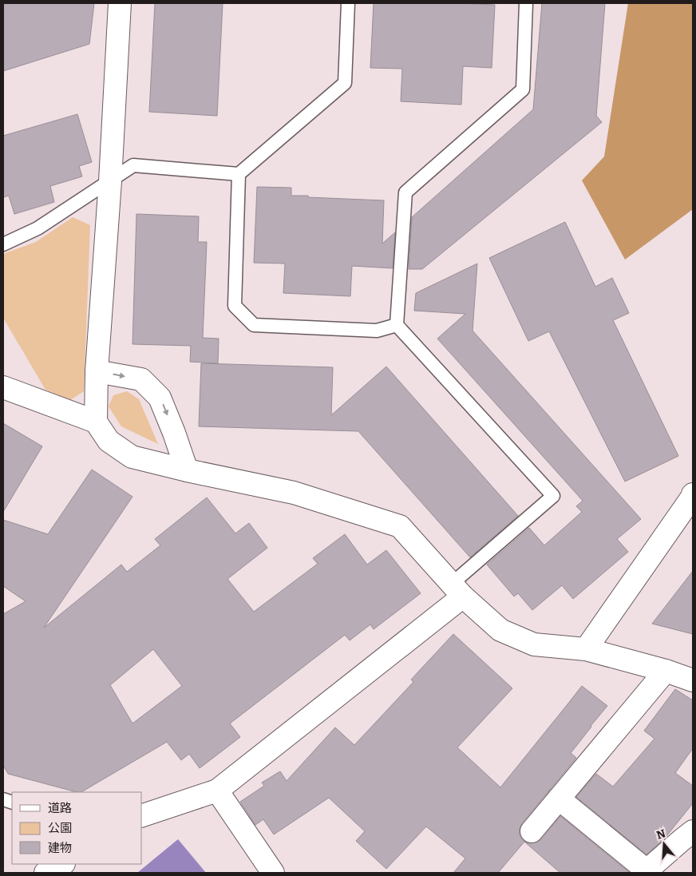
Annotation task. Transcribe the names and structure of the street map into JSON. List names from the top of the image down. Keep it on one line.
{"legend":["道路","公園","建物"],"north":"top"}
